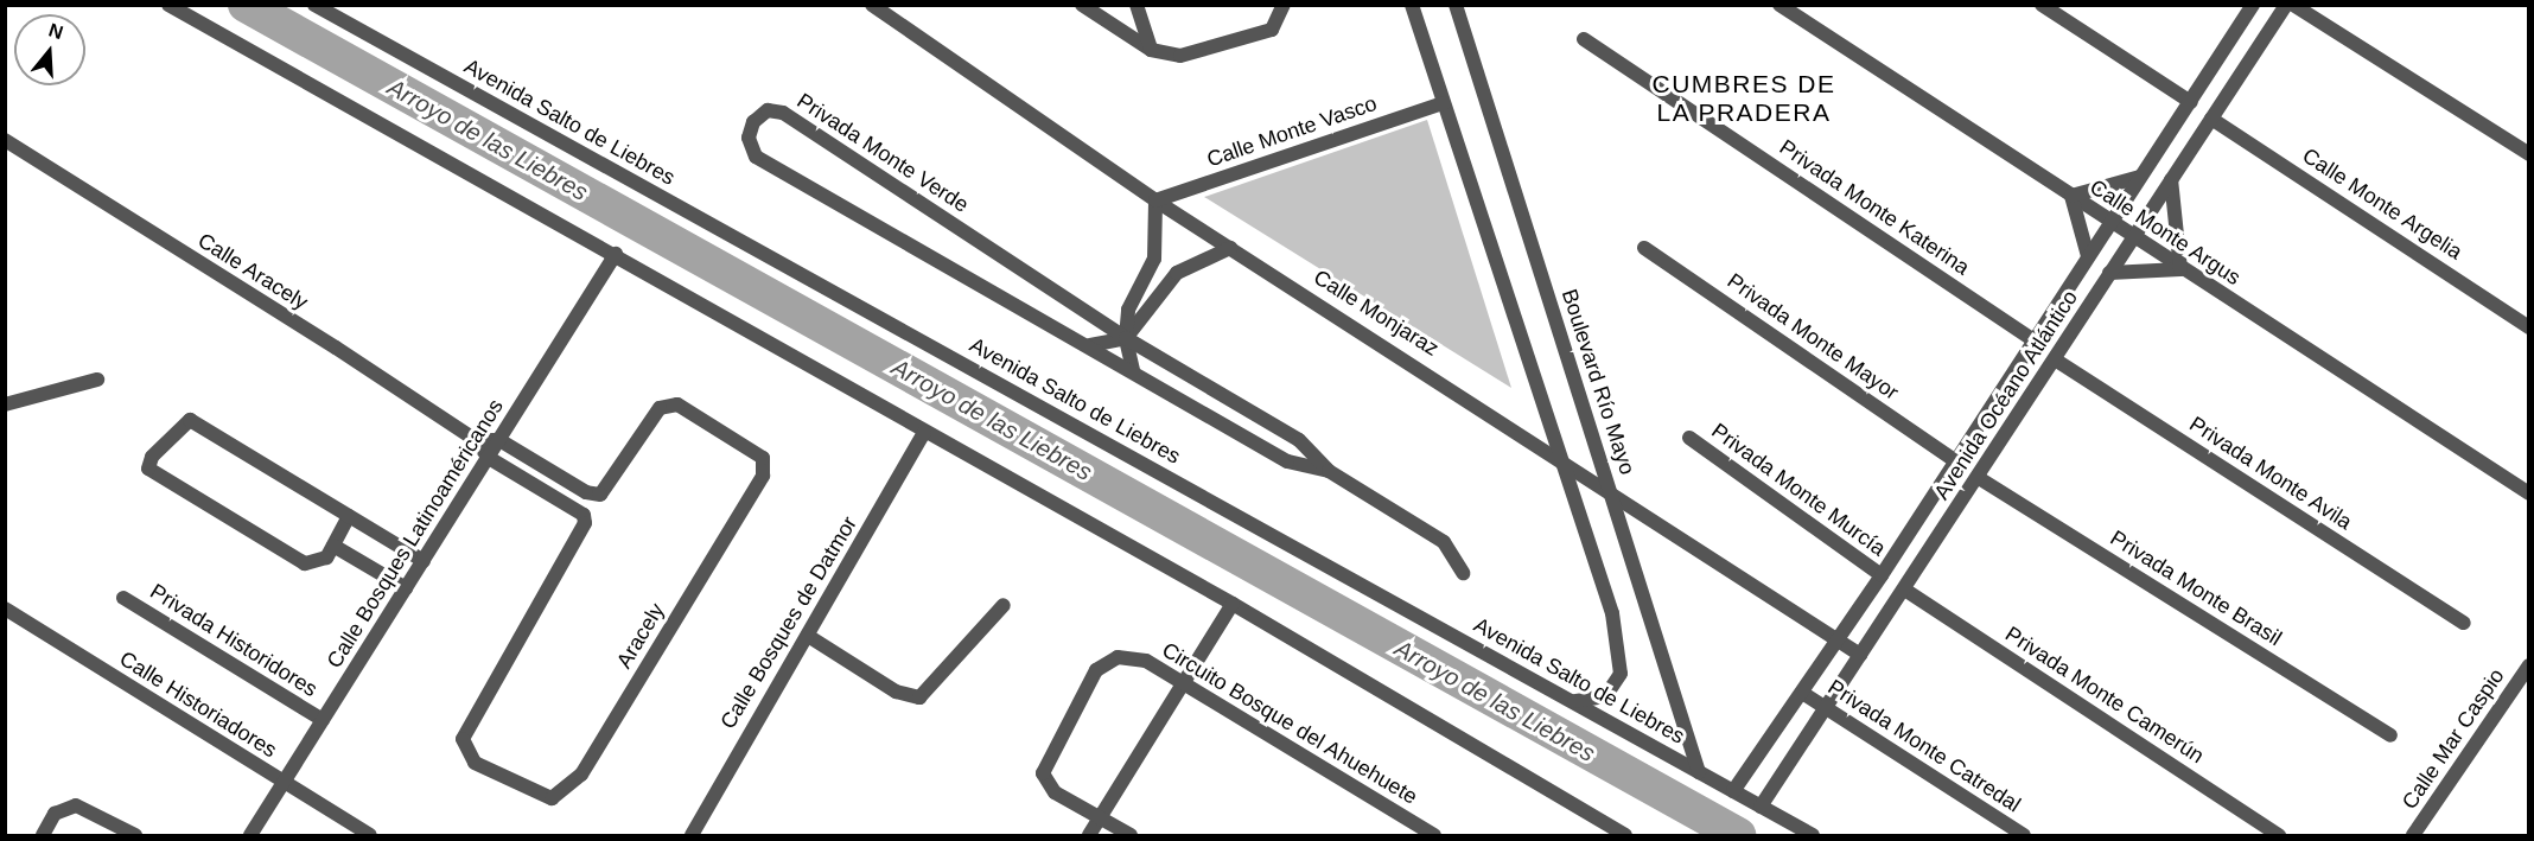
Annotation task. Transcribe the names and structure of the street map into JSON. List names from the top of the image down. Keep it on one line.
{"streets":{"street":["Avenida Salto de Liebres","Calle Monte Vasco","Privada Monte Verde","Calle Monte Argelia","Privada Monte Katerina","Calle Monte Argus","Calle Aracely","Calle Monjaraz","Privada Monte Mayor","Boulevard Río Mayo","Avenida Océano Atlántico","Privada Monte Avila","Privada Monte Murcía","Calle Bosques Latinoaméricanos","Privada Monte Brasil","Calle Bosques de Datmor","Aracely","Privada Historidores","Privada Monte Camerún","Calle Historiadores","Circuito Bosque del Ahuehuete","Calle Mar Caspio","Privada Monte Catredal"]},"crossings":[["Avenida Salto de Liebres","Boulevard Río Mayo"],["Avenida Salto de Liebres","Avenida Océano Atlántico"],["Calle Monte Vasco","Calle Monjaraz"],["Calle Monte Argelia","Avenida Océano Atlántico"],["Privada Monte Katerina","Avenida Océano Atlántico"],["Calle Monte Argus","Avenida Océano Atlántico"],["Calle Aracely","Calle Bosques Latinoaméricanos"],["Calle Aracely","Aracely"],["Calle Monjaraz","Boulevard Río Mayo"],["Calle Monjaraz","Avenida Océano Atlántico"],["Privada Monte Mayor","Avenida Océano Atlántico"],["Avenida Océano Atlántico","Privada Monte Avila"],["Avenida Océano Atlántico","Privada Monte Murcía"],["Avenida Océano Atlántico","Privada Monte Brasil"],["Avenida Océano Atlántico","Privada Monte Camerún"],["Avenida Océano Atlántico","Privada Monte Catredal"],["Calle Bosques Latinoaméricanos","Aracely"],["Calle Bosques Latinoaméricanos","Privada Historidores"],["Calle Bosques Latinoaméricanos","Calle Historiadores"]],"districts":["CUMBRES DE LA PRADERA"],"water":["Arroyo de las Liebres"],"north":"top"}
